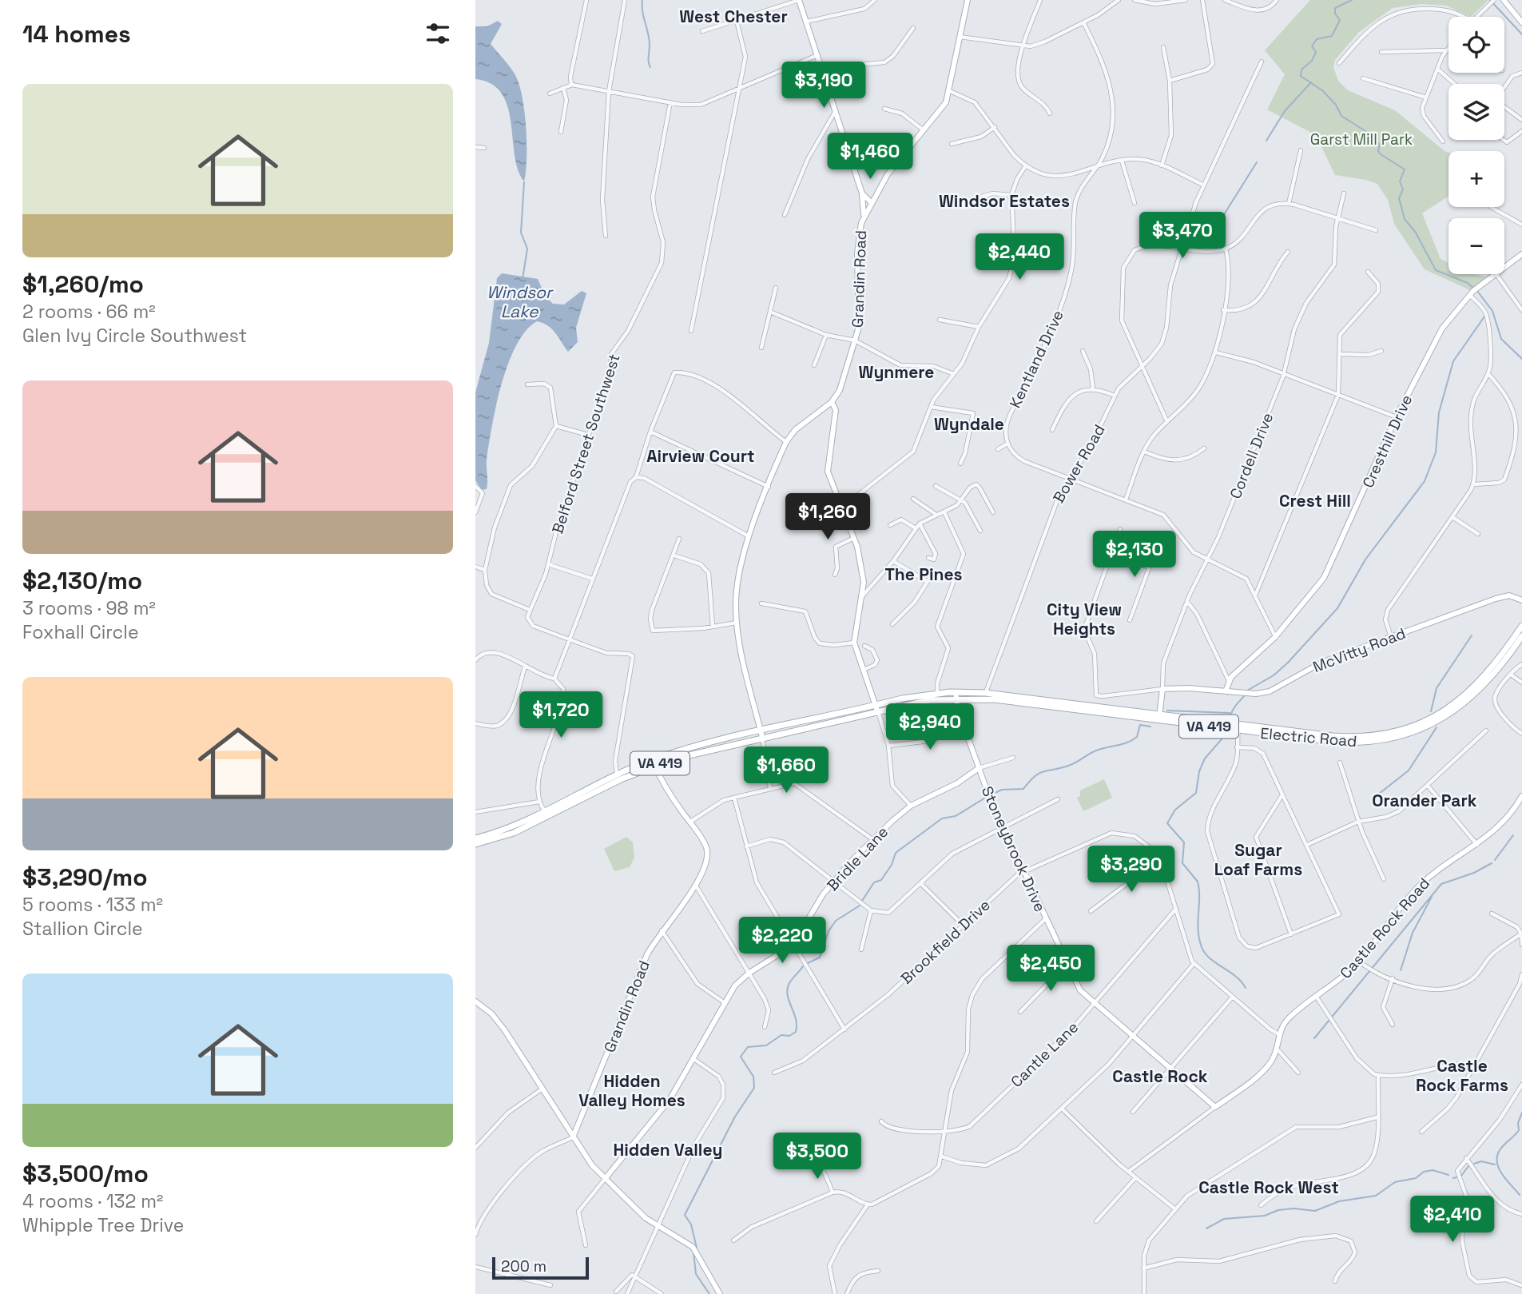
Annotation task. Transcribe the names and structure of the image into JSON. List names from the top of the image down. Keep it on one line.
{"streets":{"main road":["VA 419","Electric Road"],"street":["Grandin Road","Kentland Drive","Cresthill Drive","Belford Street Southwest","Cordell Drive","Bower Road","McVitty Road","Stoneybrook Drive","Bridle Lane","Castle Rock Road","Brookfield Drive","Cantle Lane"]},"crossings":[["Grandin Road","VA 419"],["Cresthill Drive","McVitty Road"],["Cordell Drive","McVitty Road"],["Cordell Drive","Electric Road"],["Bower Road","Electric Road"],["VA 419","Electric Road"],["Electric Road","Stoneybrook Drive"],["Stoneybrook Drive","Bridle Lane"],["Stoneybrook Drive","Castle Rock Road"],["Stoneybrook Drive","Brookfield Drive"],["Stoneybrook Drive","Cantle Lane"]],"districts":["West Chester","Windsor Estates","Wynmere","Wyndale","Airview Court","Crest Hill","The Pines","City View Heights","Orander Park","Sugar Loaf Farms","Castle Rock Farms","Castle Rock","Hidden Valley Homes","Hidden Valley","Castle Rock West"],"water":["Windsor Lake"],"parks":["Garst Mill Park"],"scale_bar":"200 m","page":{"heading":"14 homes","map_buttons":["+","−"],"price":["$3,190","$1,460","$3,470","$2,440","$1,260","$2,130","$1,720","$2,940","$1,660","$3,290","$2,220","$2,450","$3,500","$2,410"],"list":[{"name":"$1,260/mo","note":"2 rooms · 66 m² · Glen Ivy Circle Southwest"},{"name":"$2,130/mo","note":"3 rooms · 98 m² · Foxhall Circle"},{"name":"$3,290/mo","note":"5 rooms · 133 m² · Stallion Circle"},{"name":"$3,500/mo","note":"4 rooms · 132 m² · Whipple Tree Drive"}],"scale":"200 m"}}
